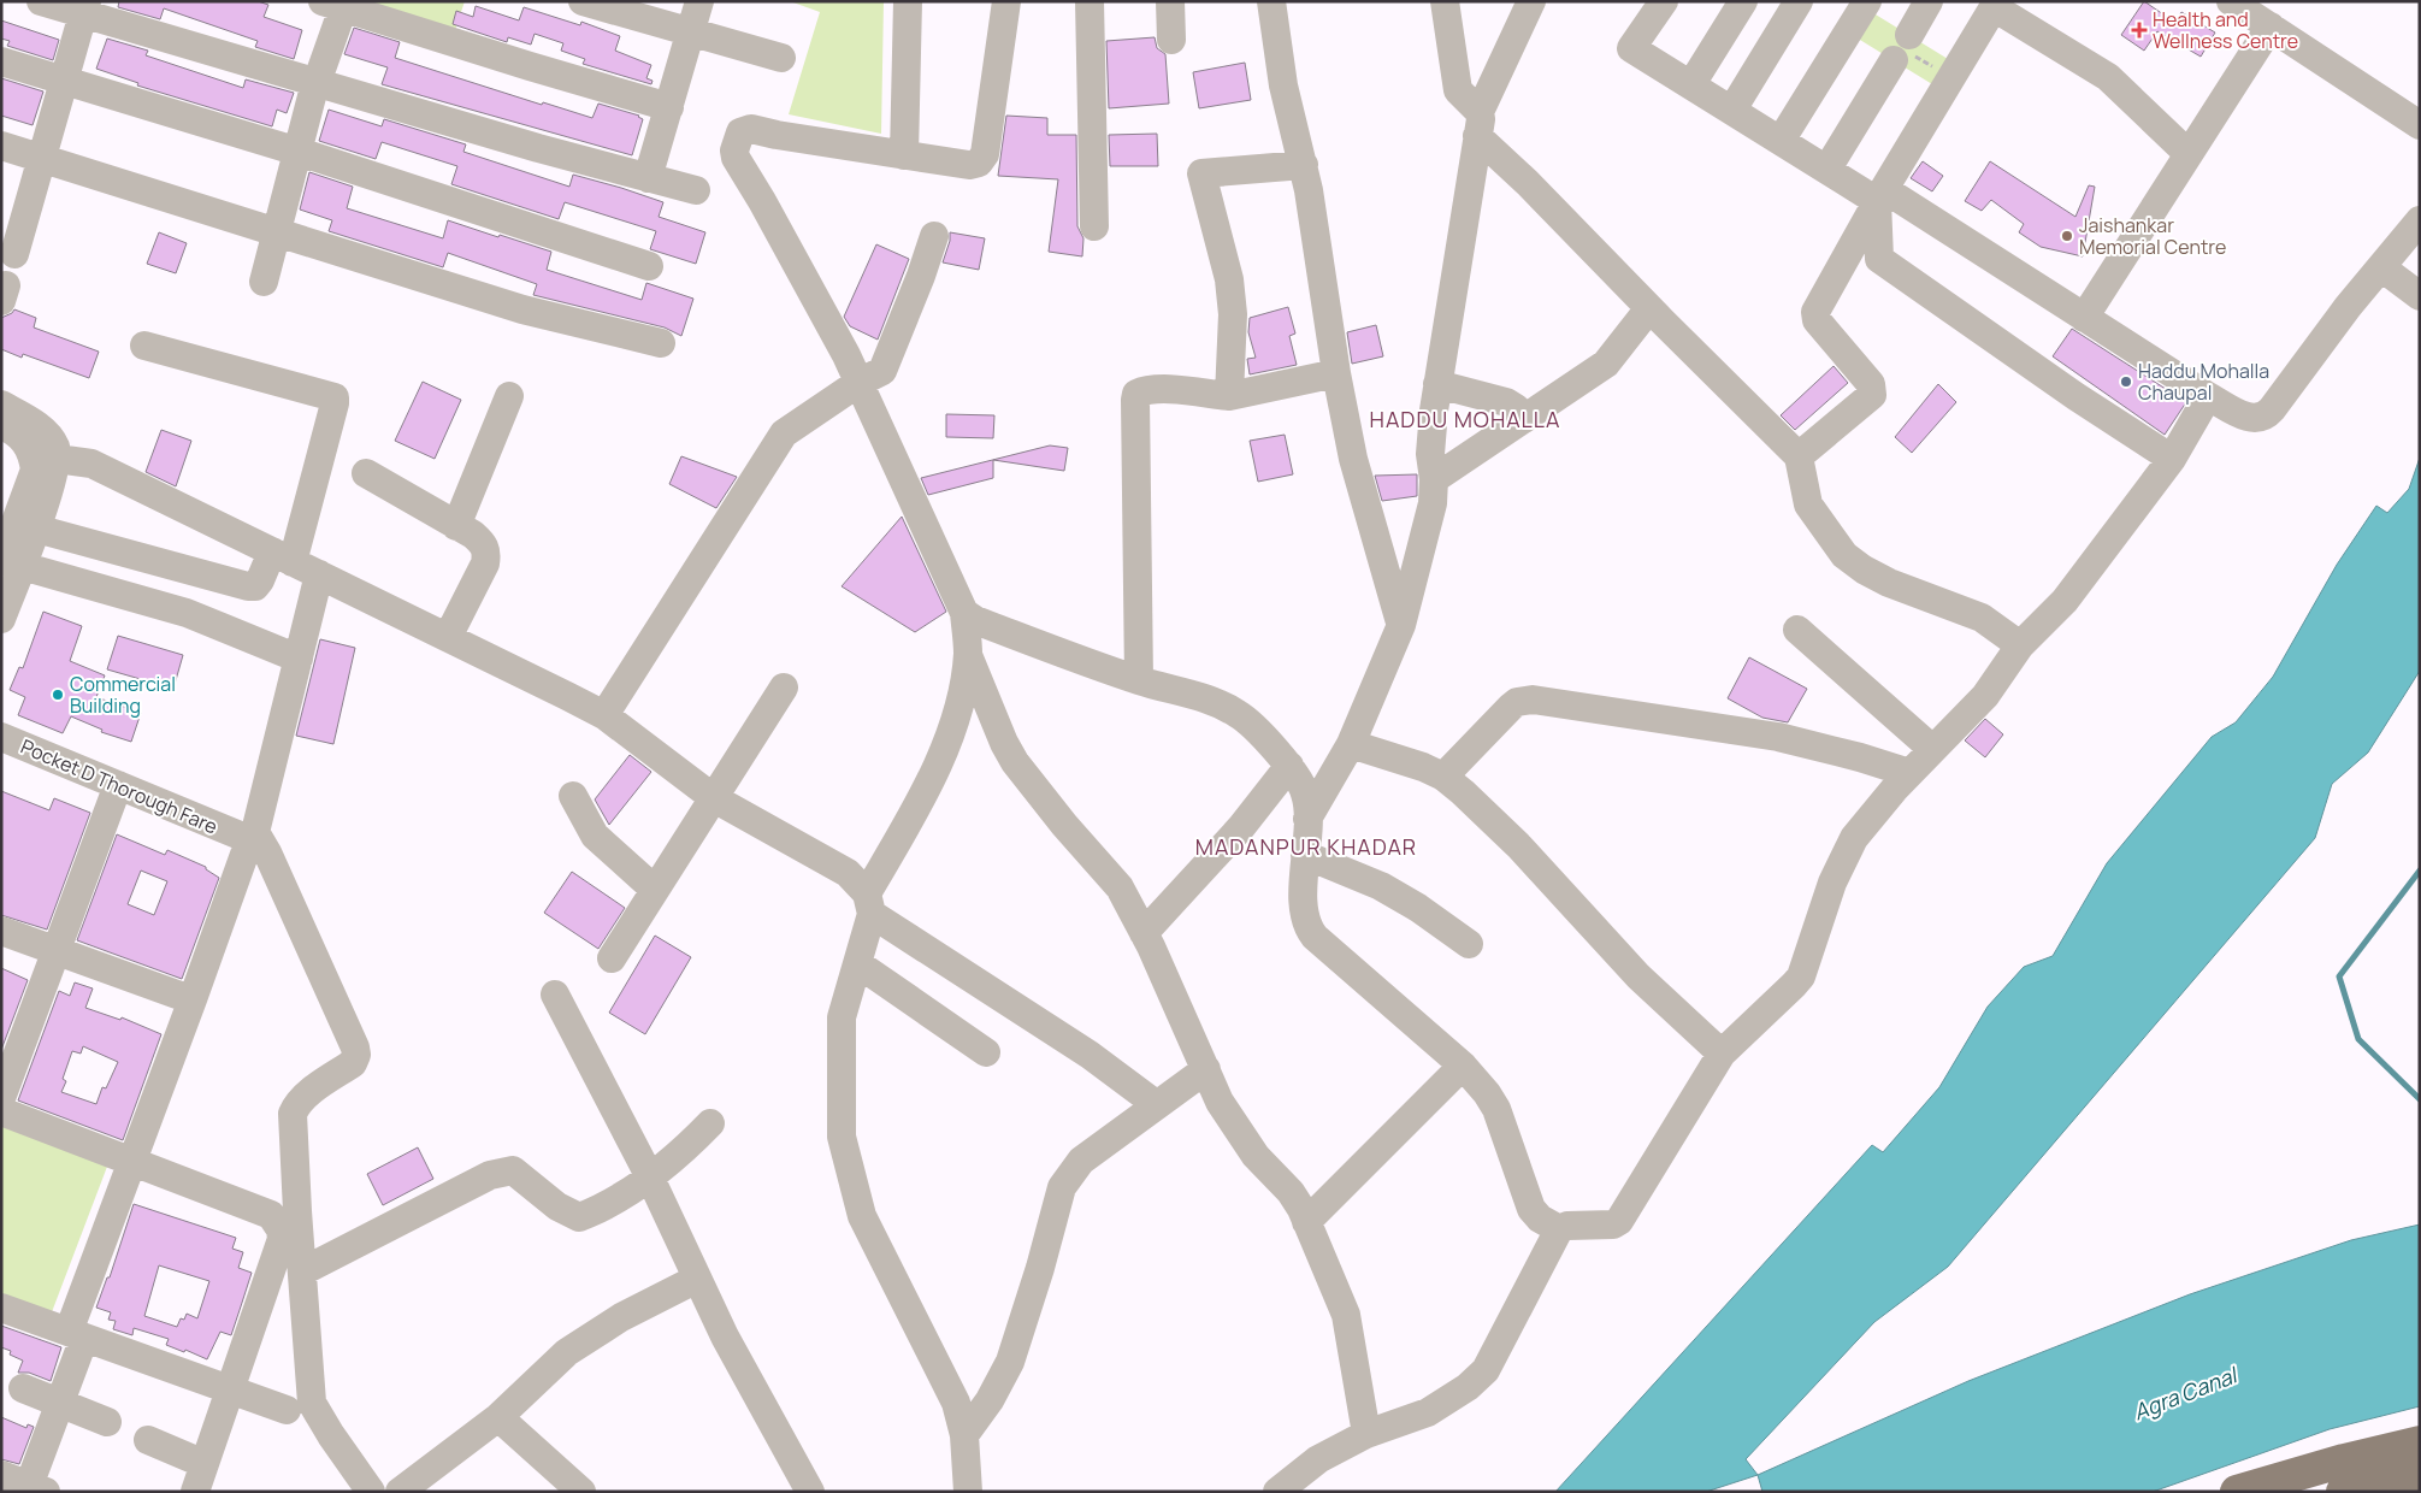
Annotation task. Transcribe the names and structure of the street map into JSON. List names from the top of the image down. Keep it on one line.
{"streets":{"street":["Pocket D Thorough Fare"]},"districts":["HADDU MOHALLA","MADANPUR KHADAR"],"water":["Agra Canal"],"places":{"health":["Health and Wellness Centre"],"other":["Jaishankar Memorial Centre","Haddu Mohalla Chaupal","Commercial Building"]}}
